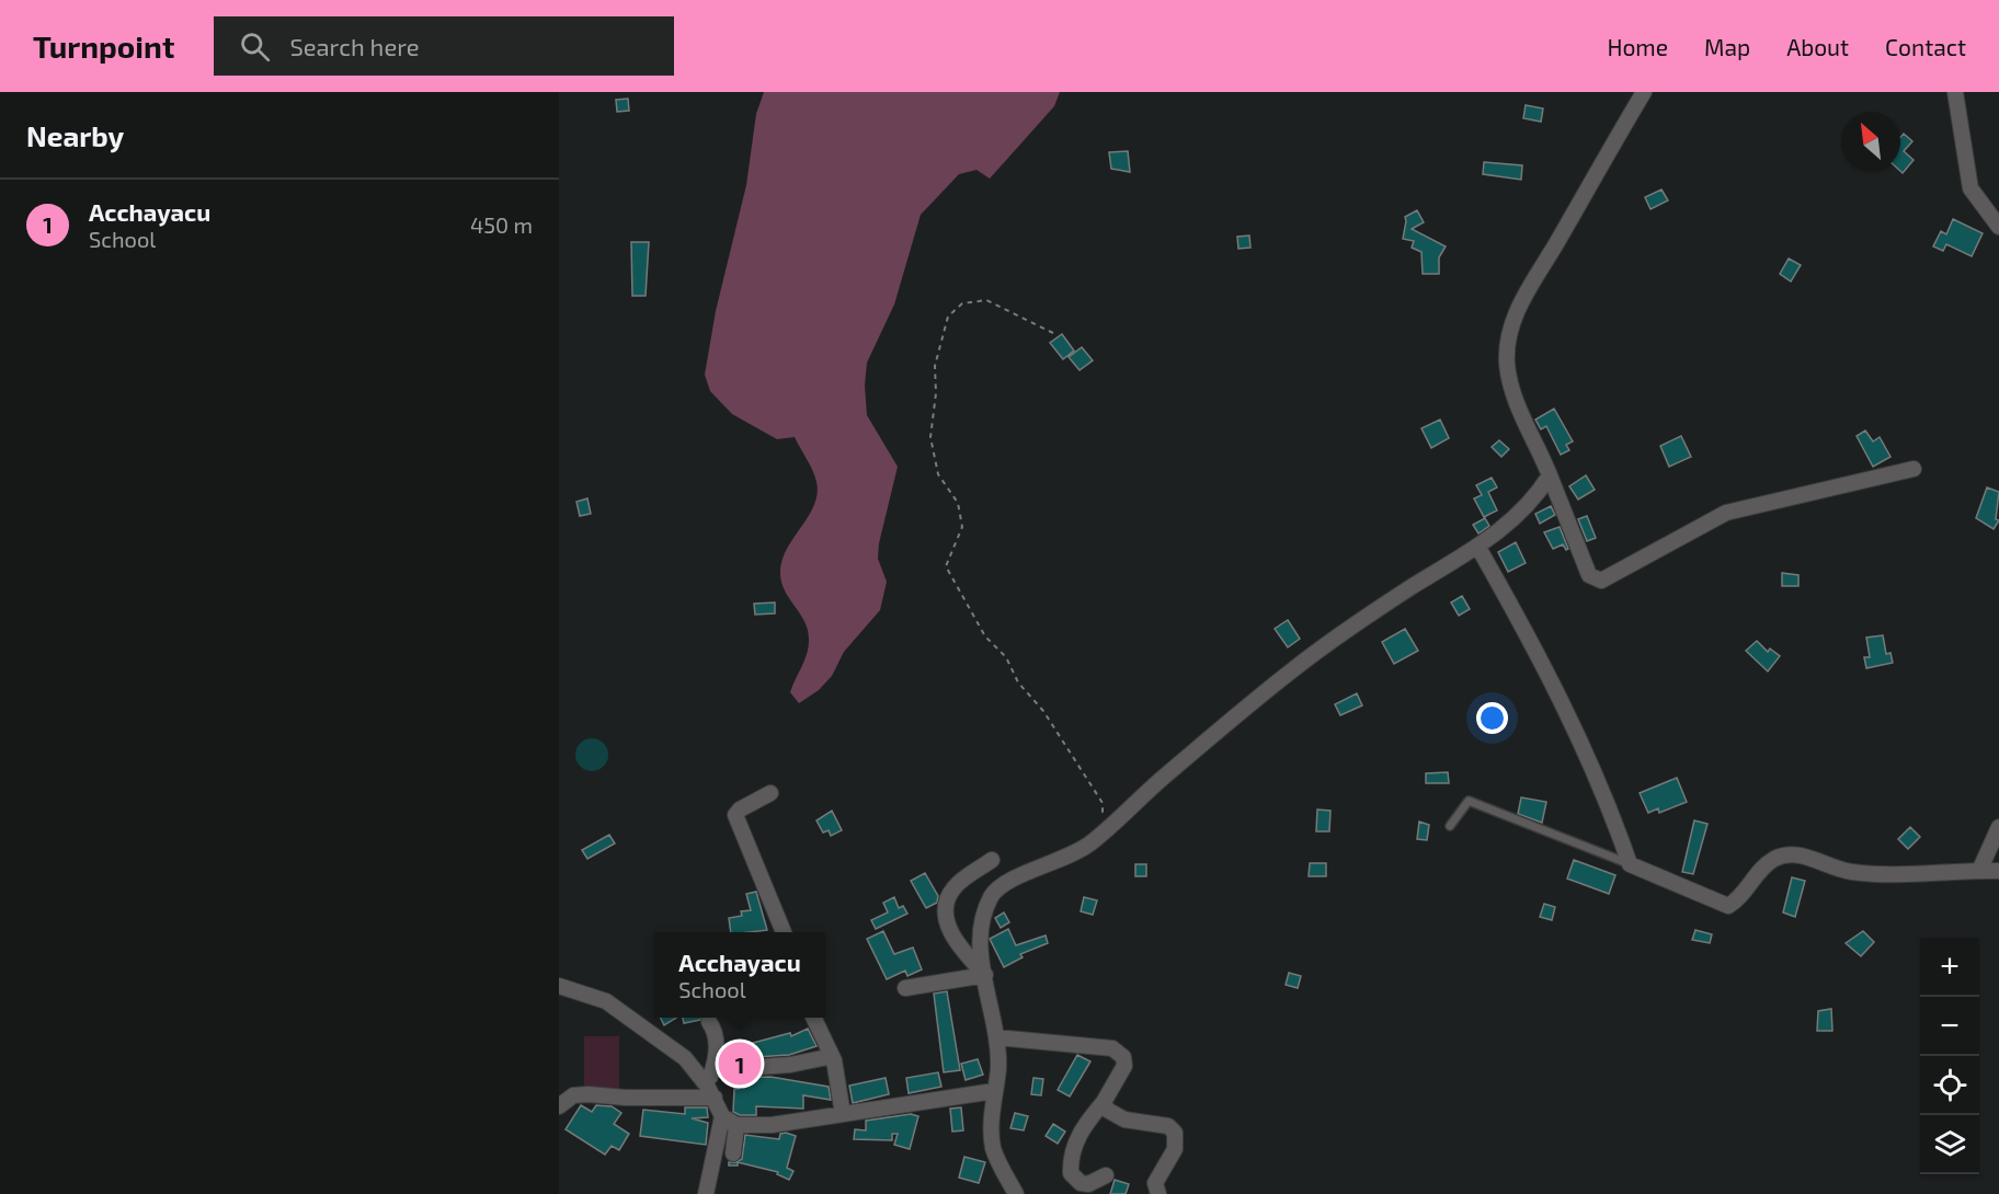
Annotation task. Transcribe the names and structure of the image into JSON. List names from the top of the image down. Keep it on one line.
{"north":"top left","page":{"header":"Turnpoint","search":"Search here","nav":["Home","Map","About","Contact"],"heading":"Nearby","list":[{"mark":"1","name":"Acchayacu","note":"School","value":"450 m"}],"popup":["Acchayacu","School"],"map_buttons":["+","−"],"pins":"1"}}
